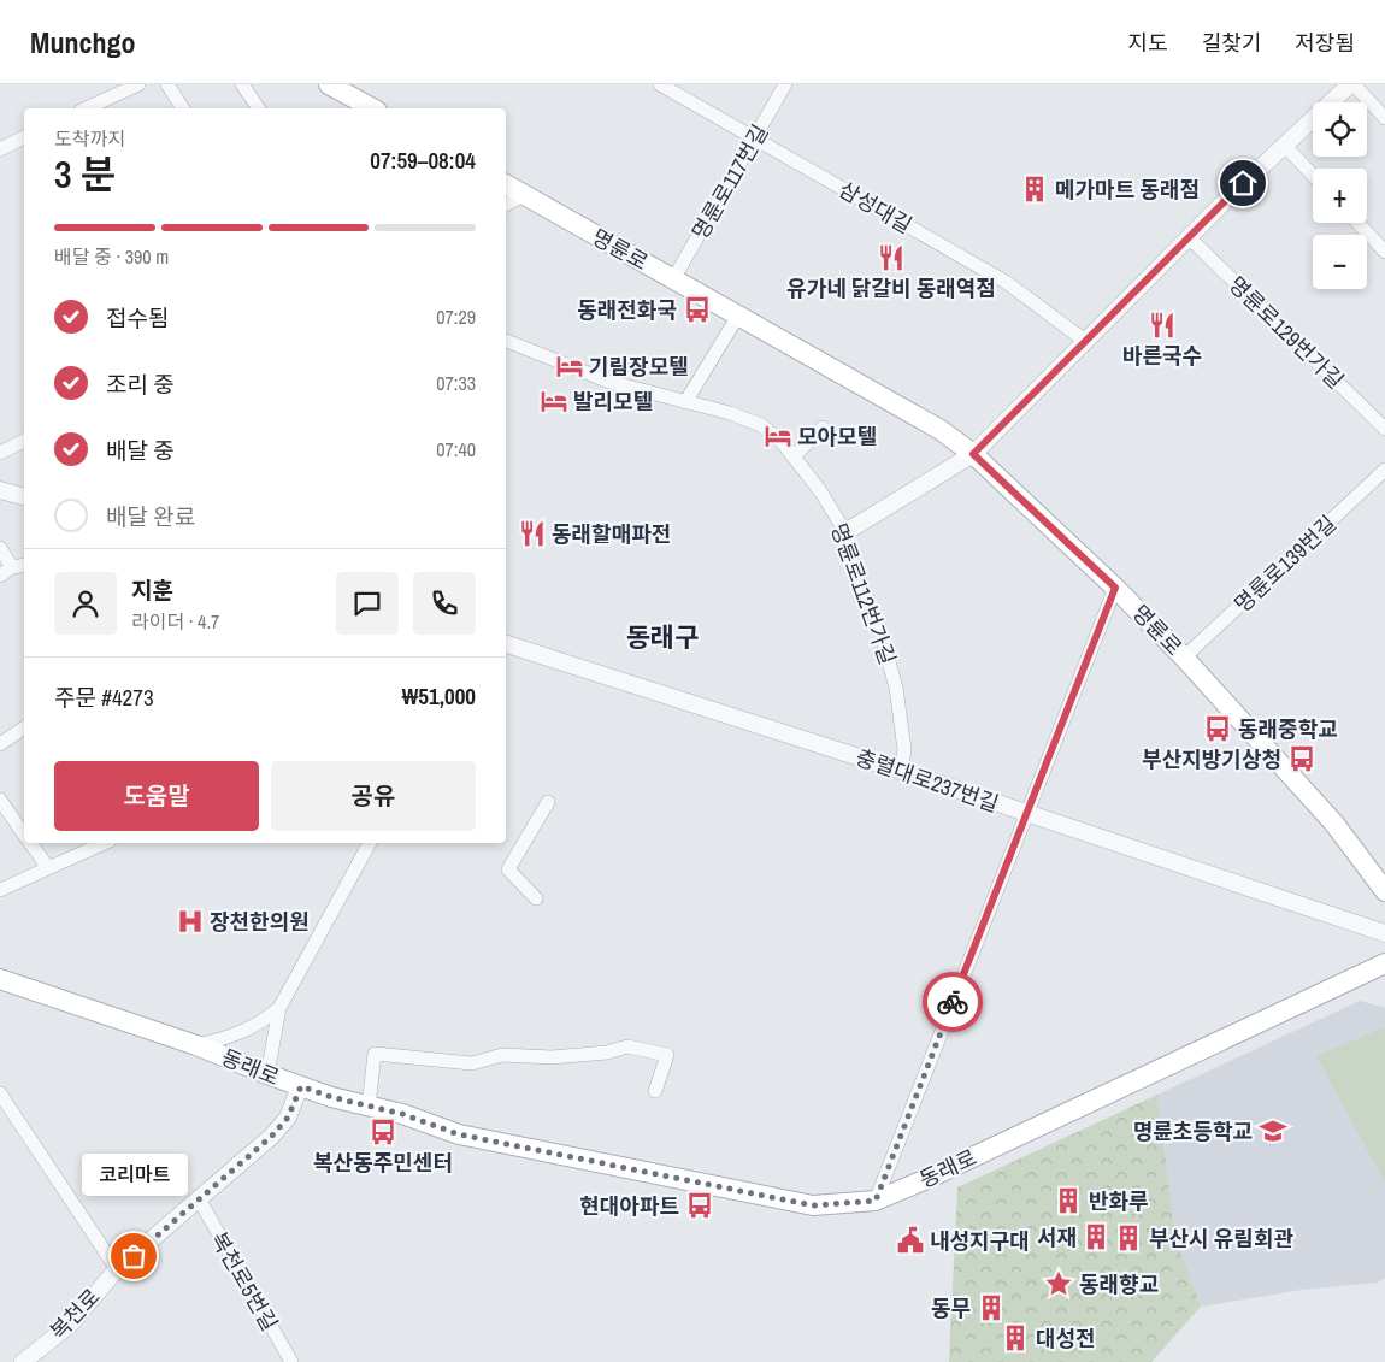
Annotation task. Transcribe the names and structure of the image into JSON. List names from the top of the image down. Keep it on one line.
{"streets":{"main road":["명륜로","동래로"],"street":["명륜로117번길","삼성대길","명륜로129번가길","명륜로139번길","명륜로112번가길","충렬대로237번길","복천로5번길","복천로"]},"crossings":[["명륜로117번길","삼성대길"],["명륜로117번길","명륜로"],["명륜로","명륜로139번길"],["명륜로112번가길","충렬대로237번길"],["동래로","복천로"],["복천로5번길","복천로"]],"districts":["동래구"],"places":{"building":["메가마트 동래점","반화루","서재","부산시 유림회관","동무","대성전"],"restaurant":["유가네 닭갈비 동래역점","바른국수","동래할매파전"],"bus stop":["동래전화국","동래중학교","부산지방기상청","복산동주민센터","현대아파트"],"hotel":["기림장모텔","발리모텔","모아모텔"],"hospital":["장천한의원"],"school or university":["명륜초등학교"],"public building":["내성지구대"],"other":["코리마트"],"place":["동래향교"]},"page":{"header":"Munchgo","nav":["지도","길찾기","저장됨"],"map_buttons":["+","−"],"heading":["3 분","도착까지","07:59–08:04"],"panel":["지훈","라이더 · 4.7","주문 #4273","₩51,000"],"bar":"배달 중 · 390 m","list":[["접수됨","07:29"],["조리 중","07:33"],["배달 중","07:40"],"배달 완료"],"buttons":["도움말","공유"],"bubble":"코리마트"}}
